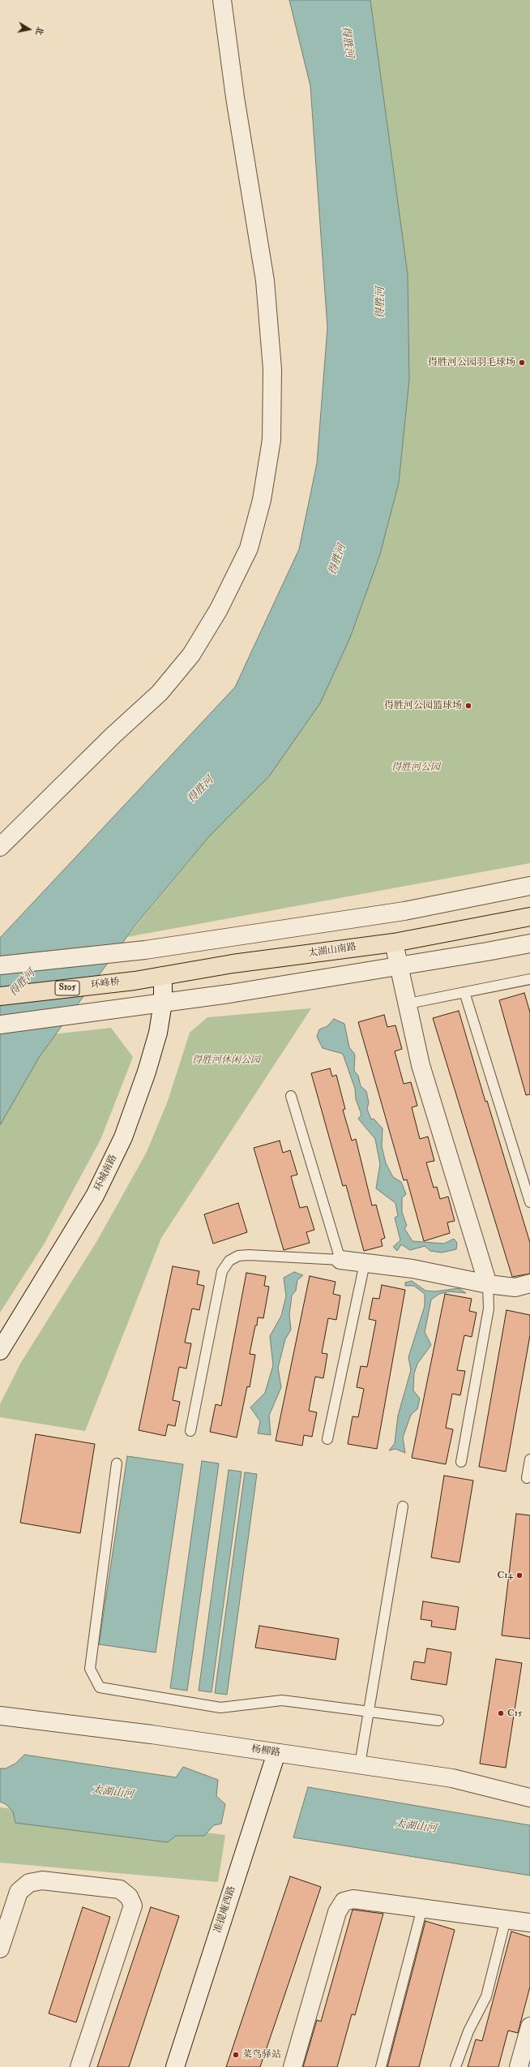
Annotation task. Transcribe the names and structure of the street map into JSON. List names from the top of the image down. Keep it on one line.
{"streets":{"main road":["太湖山南路","环峰桥","S105"],"street":["环城南路","杨柳路","准提庵西路"]},"crossings":[["太湖山南路","环峰桥"],["太湖山南路","环城南路"],["杨柳路","准提庵西路"]],"water":["得胜河","太湖山河"],"parks":["得胜河公园","得胜河休闲公园"],"places":["得胜河公园羽毛球场","得胜河公园篮球场","C14","C15","菜鸟驿站"],"north":"right"}
